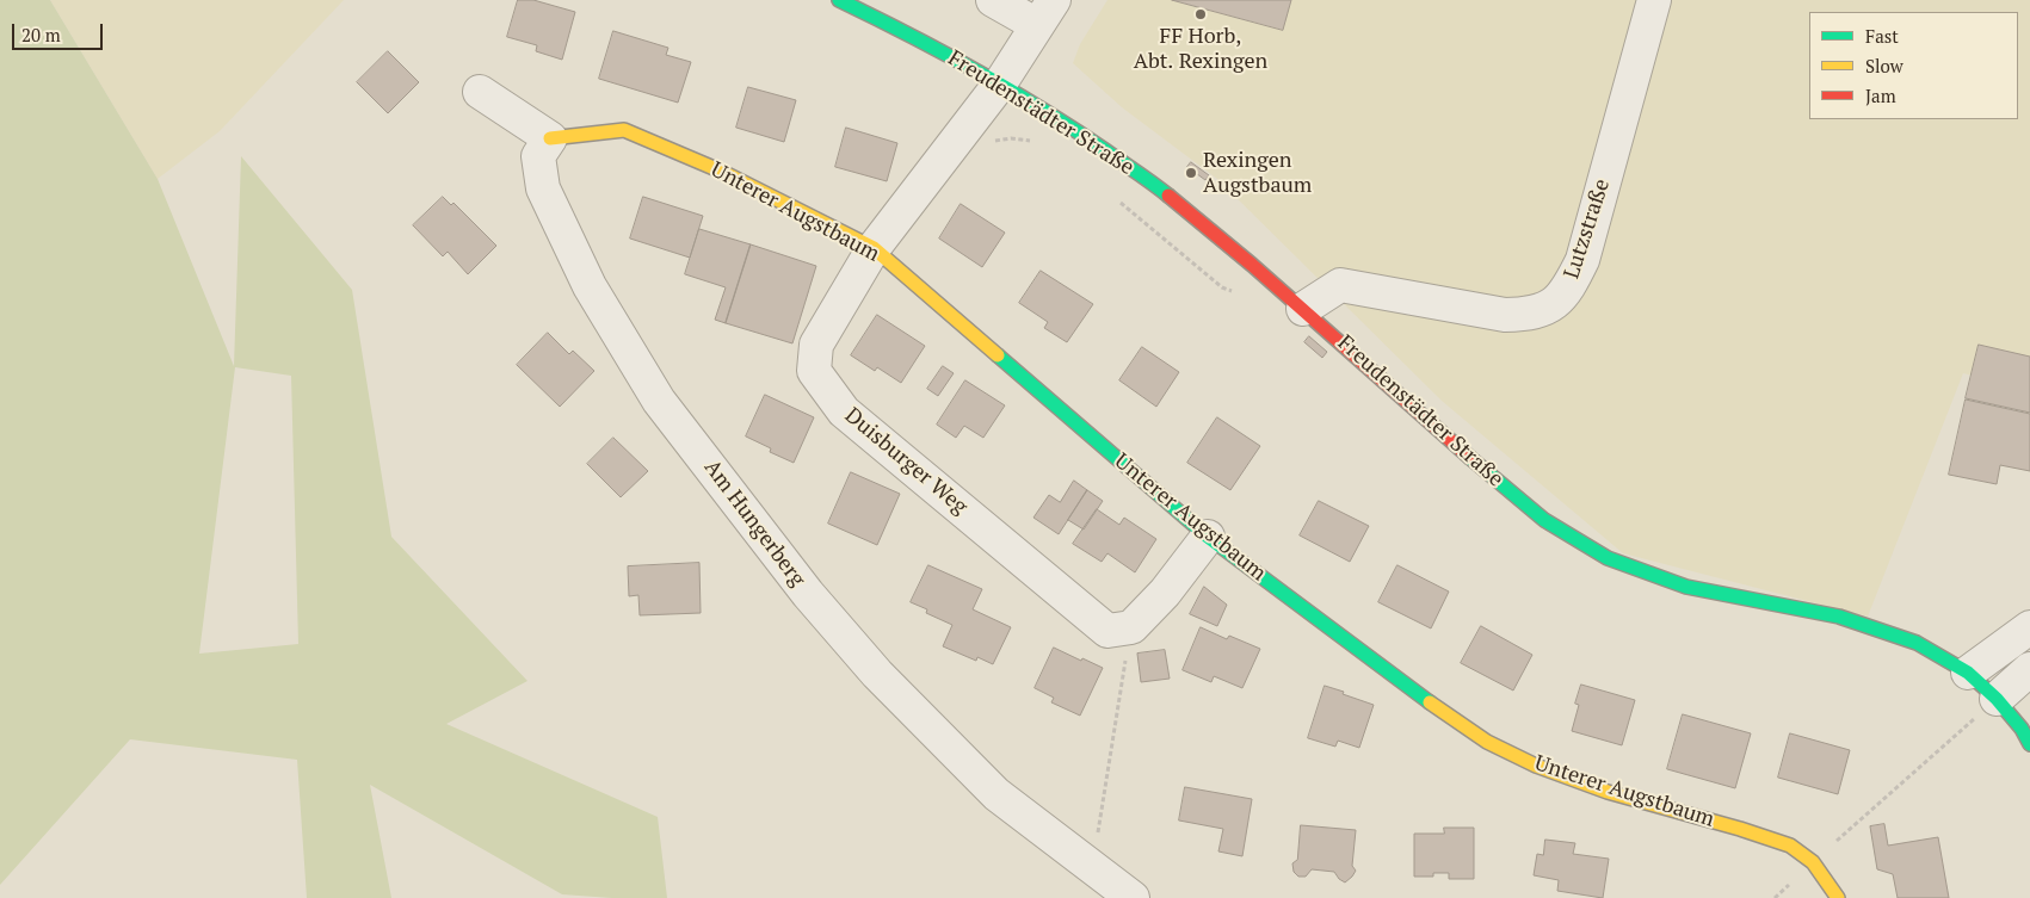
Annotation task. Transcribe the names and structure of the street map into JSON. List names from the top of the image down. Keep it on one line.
{"streets":{"street":["Freudenstädter Straße","Unterer Augstbaum","Lutzstraße","Duisburger Weg","Am Hungerberg"]},"crossings":[["Freudenstädter Straße","Lutzstraße"],["Freudenstädter Straße","Duisburger Weg"],["Unterer Augstbaum","Duisburger Weg"],["Unterer Augstbaum","Am Hungerberg"]],"places":["FF Horb, Abt. Rexingen","Rexingen Augstbaum"],"legend":["Fast","Slow","Jam"],"scale_bar":"20 m"}
